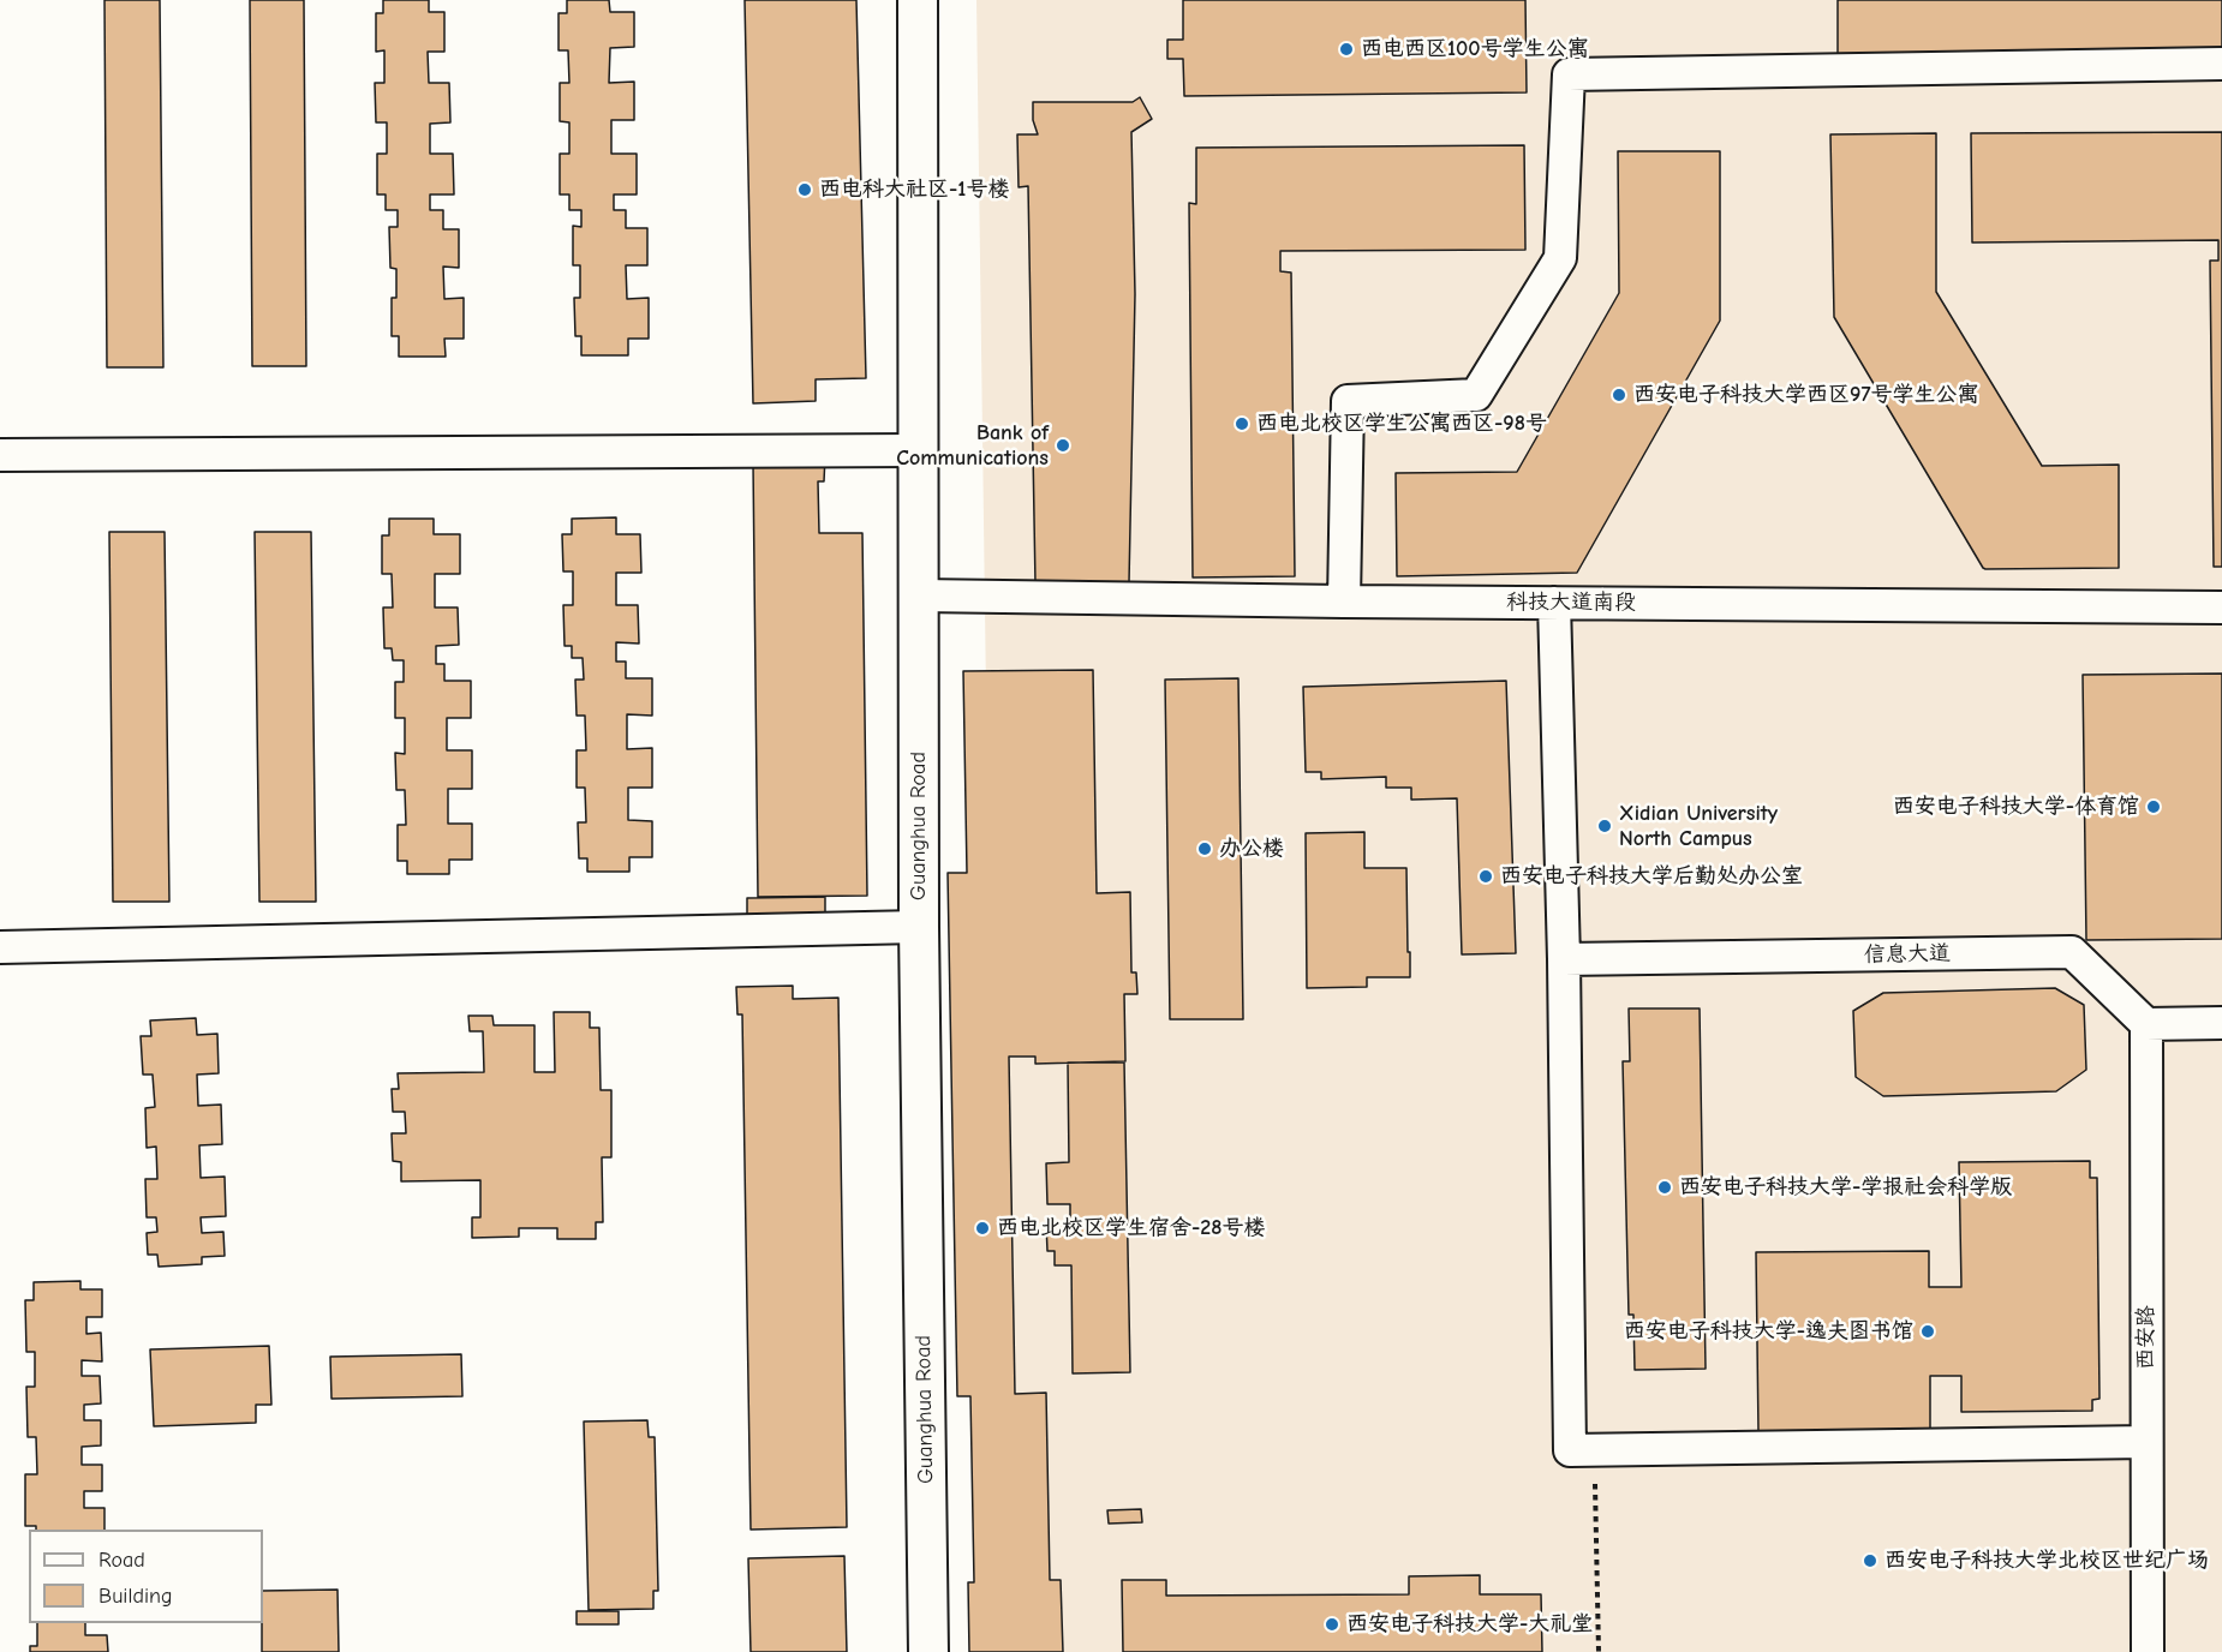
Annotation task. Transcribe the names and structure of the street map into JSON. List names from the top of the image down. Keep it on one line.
{"streets":{"street":["科技大道南段","Guanghua Road","信息大道","西安路"]},"crossings":[["科技大道南段","Guanghua Road"],["信息大道","西安路"]],"places":["西电西区100号学生公寓","西电科大社区-1号楼","西安电子科技大学西区97号学生公寓","西电北校区学生公寓西区-98号","Bank of Communications","西安电子科技大学-体育馆","Xidian University North Campus","办公楼","西安电子科技大学后勤处办公室","西安电子科技大学-学报社会科学版","西电北校区学生宿舍-28号楼","西安电子科技大学-逸夫图书馆","西安电子科技大学北校区世纪广场","西安电子科技大学-大礼堂"],"legend":["Road","Building"]}
